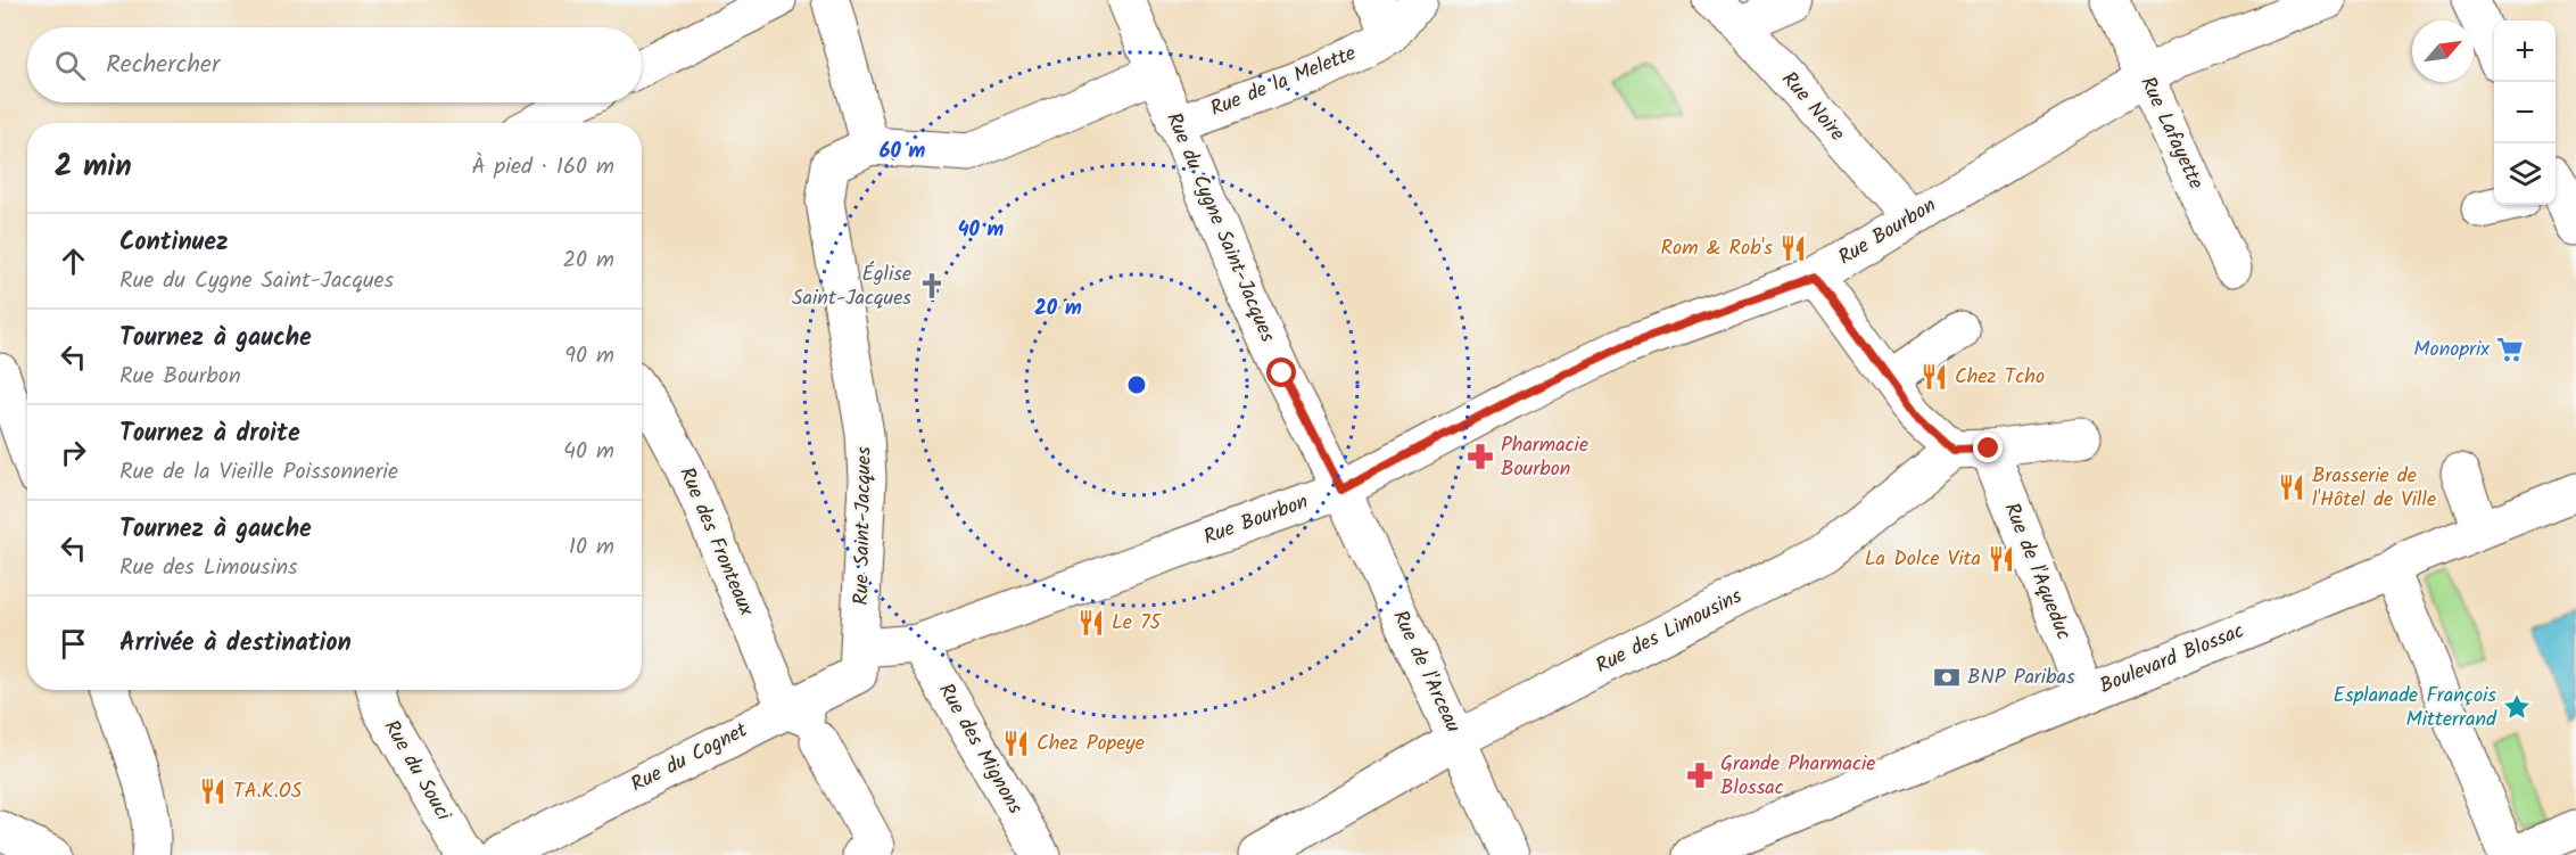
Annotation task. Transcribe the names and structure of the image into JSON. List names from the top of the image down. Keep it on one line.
{"streets":{"street":["Rue de la Melette","Rue Noire","Rue Lafayette","Rue du Cygne Saint-Jacques","Rue Bourbon","Rue Saint-Jacques","Rue des Fronteaux","Rue de l'Aqueduc","Rue des Limousins","Boulevard Blossac","Rue de l'Arceau","Rue des Mignons","Rue du Cognet","Rue du Souci"]},"crossings":[["Rue de la Melette","Rue du Cygne Saint-Jacques"],["Rue Noire","Rue Bourbon"],["Rue Lafayette","Rue Bourbon"],["Rue du Cygne Saint-Jacques","Rue Bourbon"],["Rue du Cygne Saint-Jacques","Rue de l'Arceau"],["Rue Bourbon","Rue Saint-Jacques"],["Rue Bourbon","Rue de l'Arceau"],["Rue Bourbon","Rue des Mignons"],["Rue Bourbon","Rue du Cognet"],["Rue Saint-Jacques","Rue du Cognet"],["Rue des Fronteaux","Rue du Cognet"],["Rue de l'Aqueduc","Rue des Limousins"],["Rue de l'Aqueduc","Boulevard Blossac"],["Rue des Limousins","Rue de l'Arceau"]],"places":{"restaurant":["Rom & Rob's","Chez Tcho","Brasserie de l'Hôtel de Ville","La Dolce Vita","Le 75","Chez Popeye","TA.K.OS"],"church":["Église Saint-Jacques"],"supermarket":["Monoprix"],"pharmacy":["Pharmacie Bourbon","Grande Pharmacie Blossac"],"bank":["BNP Paribas"],"place":["Esplanade François Mitterrand"]},"north":"top right","page":{"map_buttons":["+","−"],"search":"Rechercher","heading":["2 min","À pied · 160 m"],"list":[["Continuez","Rue du Cygne Saint-Jacques","20 m"],["Tournez à gauche","Rue Bourbon","90 m"],["Tournez à droite","Rue de la Vieille Poissonnerie","40 m"],["Tournez à gauche","Rue des Limousins","10 m"],"Arrivée à destination"]},"rings":["60 m","40 m","20 m"]}
